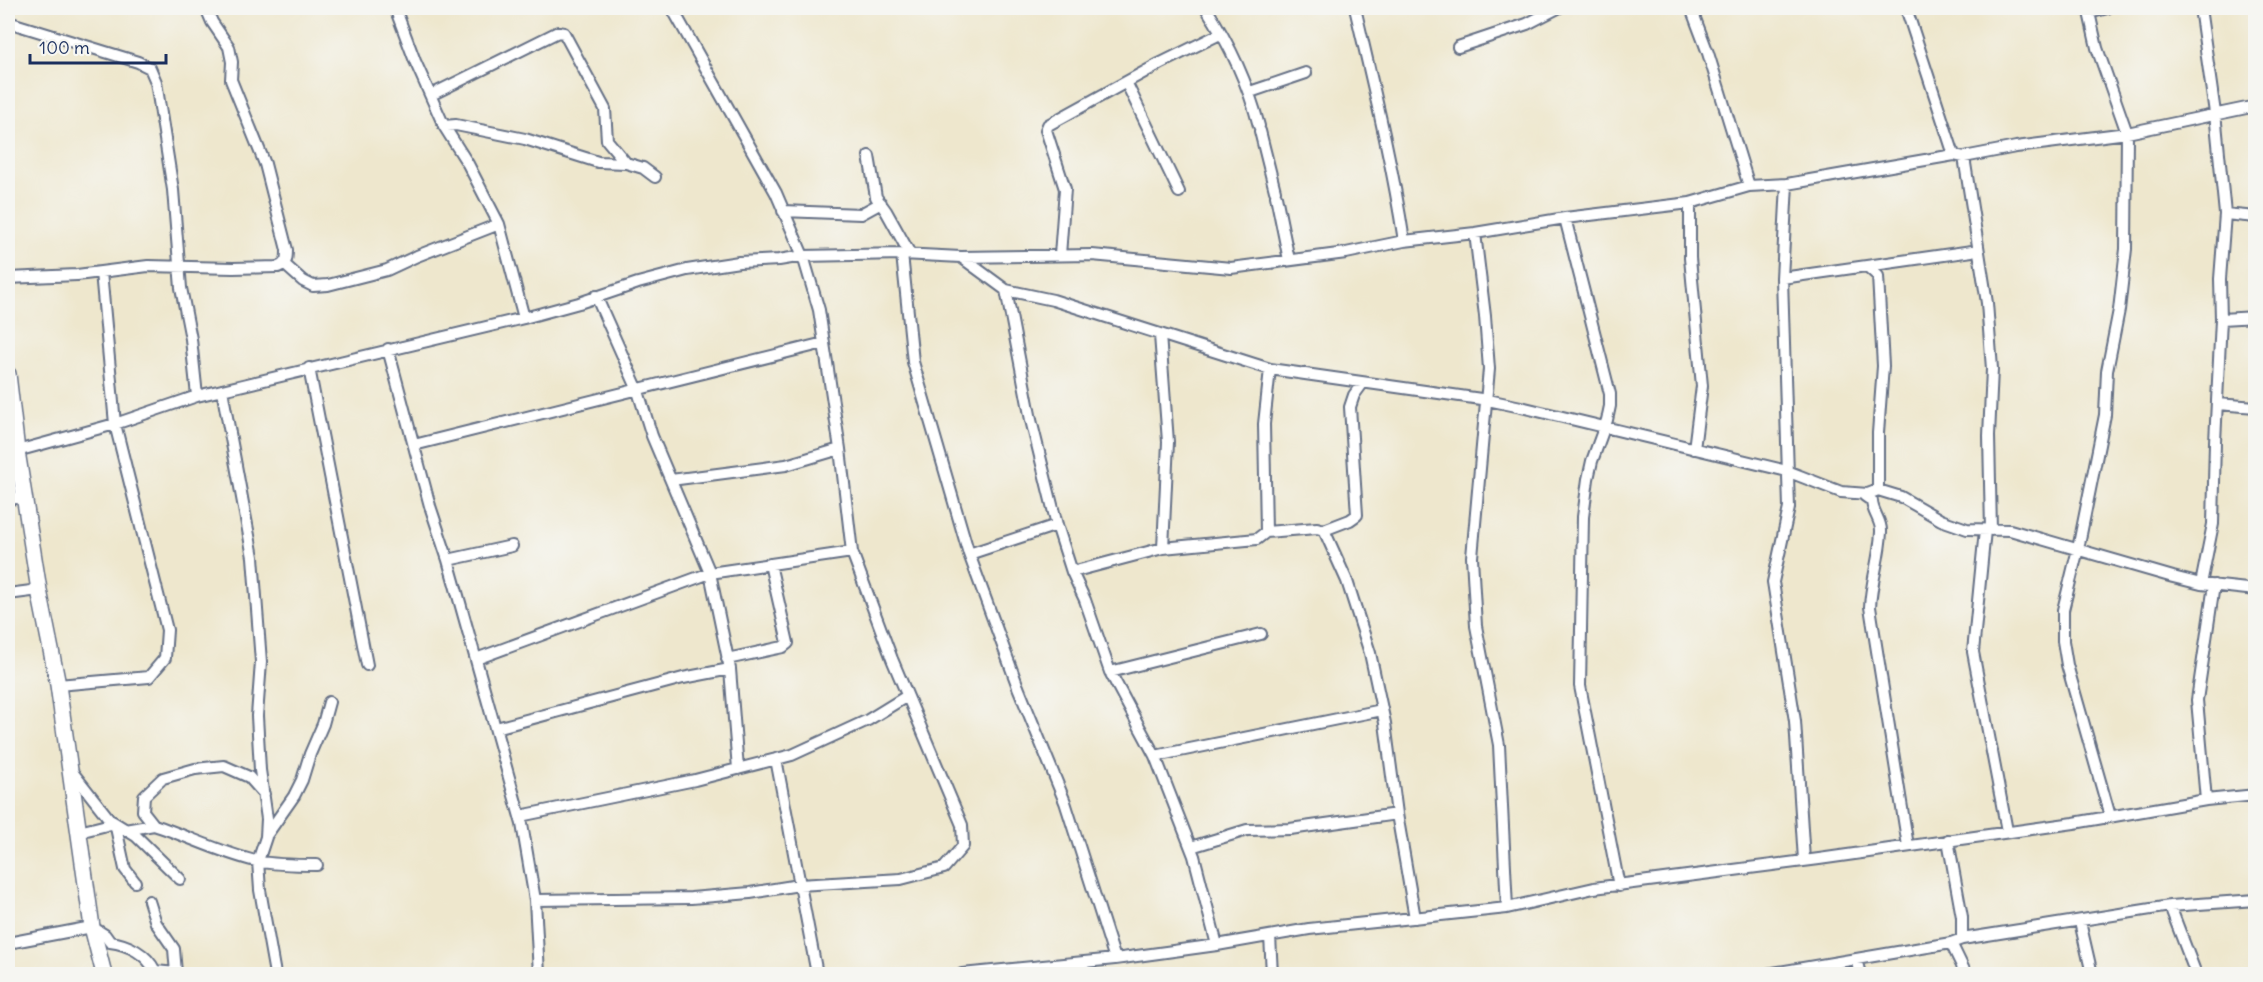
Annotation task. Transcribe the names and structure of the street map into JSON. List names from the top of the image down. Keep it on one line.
{"scale_bar":"100 m"}
